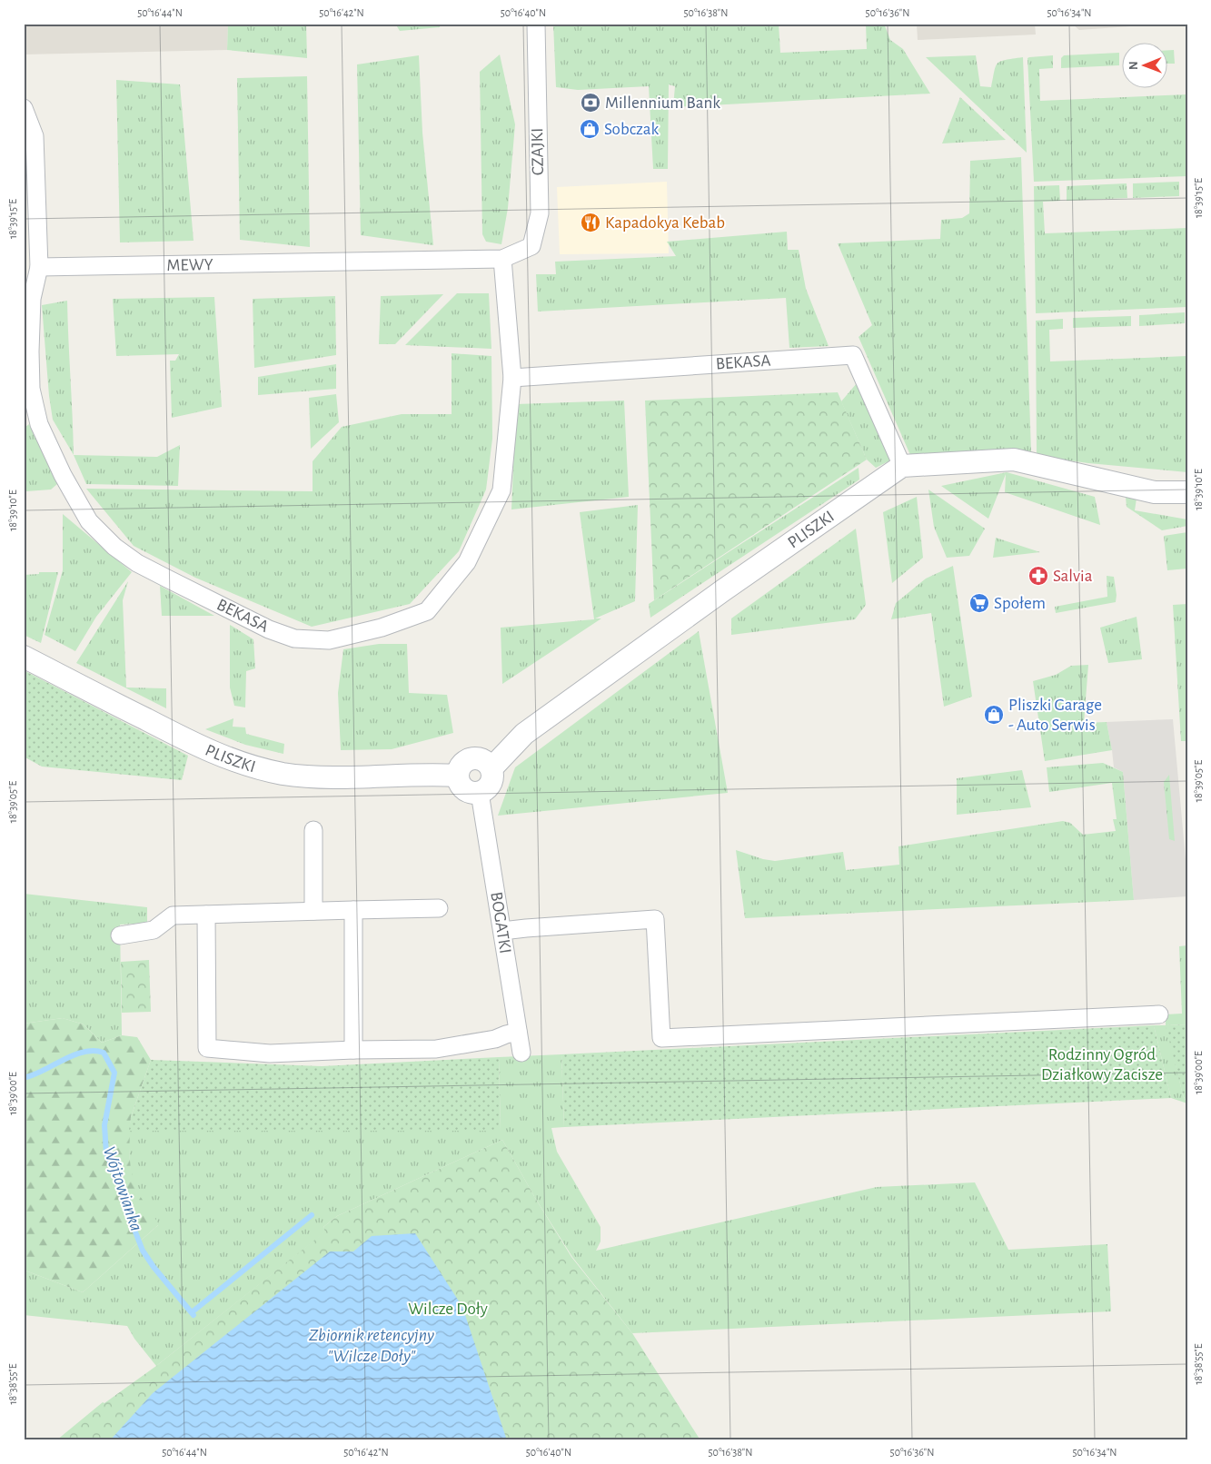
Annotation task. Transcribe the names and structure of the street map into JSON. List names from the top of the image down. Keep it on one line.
{"streets":{"street":["CZAJKI","MEWY","BEKASA","PLISZKI","BOGATKI"]},"crossings":[["CZAJKI","MEWY"],["CZAJKI","BEKASA"],["MEWY","BEKASA"],["BEKASA","PLISZKI"],["PLISZKI","BOGATKI"]],"water":["Wójtowianka","Zbiornik retencyjny \"Wilcze Doły\""],"parks":["Rodzinny Ogród Działkowy Zacisze","Wilcze Doły"],"places":{"bank":["Millennium Bank"],"shop":["Sobczak","Pliszki Garage - Auto Serwis"],"restaurant":["Kapadokya Kebab"],"pharmacy":["Salvia"],"supermarket":["Społem"]},"north":"left","coordinates":["50°16'44\"N","50°16'42\"N","50°16'40\"N","50°16'38\"N","50°16'36\"N","50°16'34\"N","18°39'15\"E","18°39'10\"E","18°39'05\"E","18°39'00\"E","18°38'55\"E"]}
